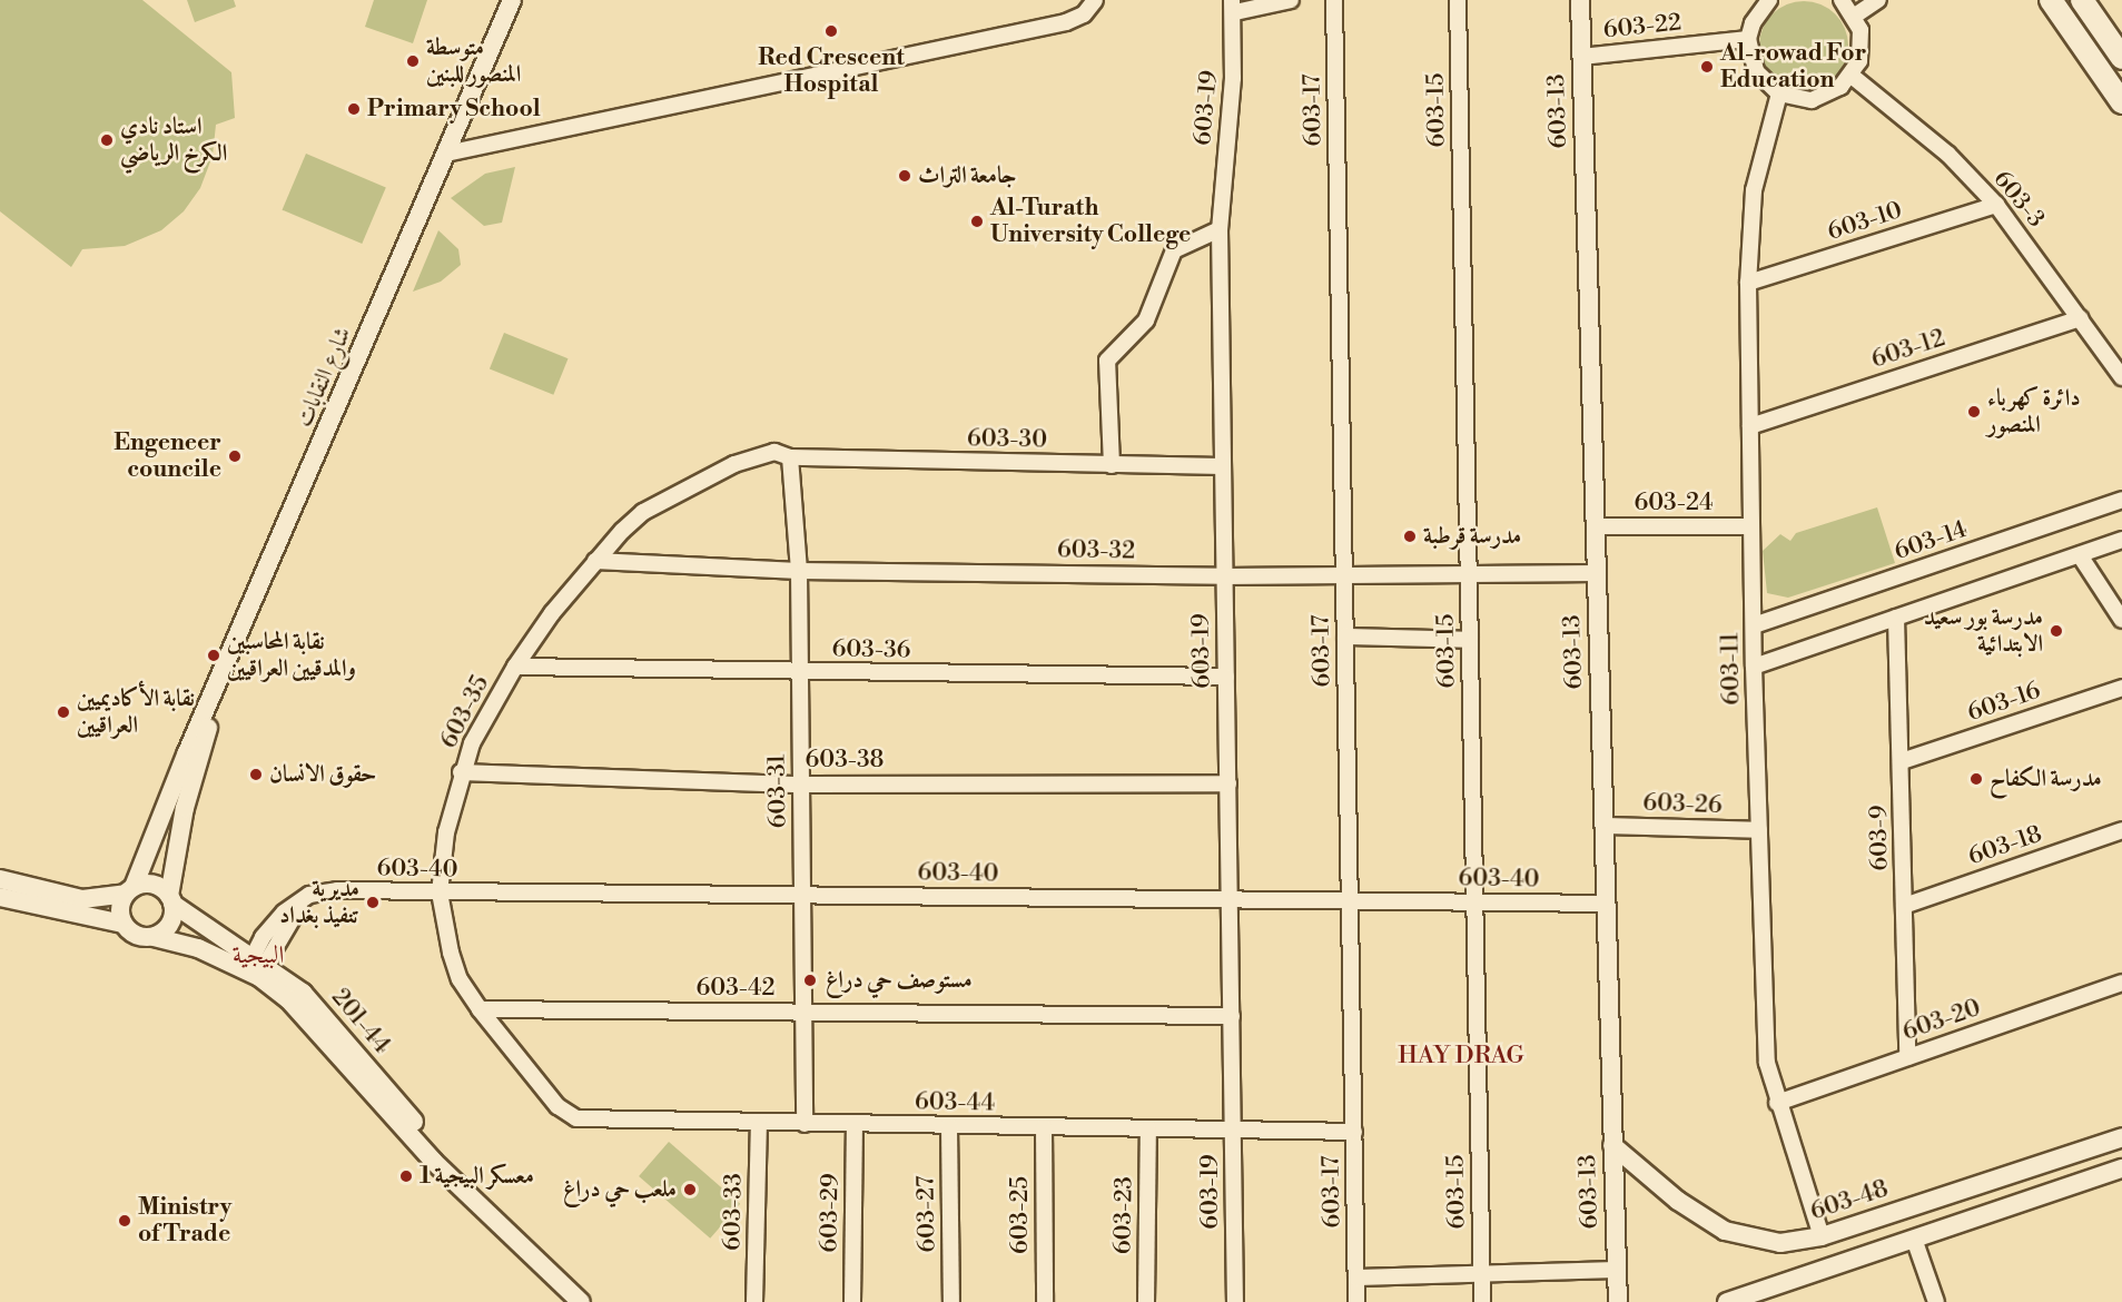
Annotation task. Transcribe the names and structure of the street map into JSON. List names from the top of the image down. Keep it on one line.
{"streets":{"street":["603-22","603-19","603-17","603-15","603-13","603-3","603-10","603-12","شارع النقابات","603-30","603-24","603-14","603-32","603-36","603-11","603-16","603-35","603-38","603-31","603-26","603-9","603-18","603-40","603-42","603-20","201-44","603-44","603-48","603-33","603-29","603-27","603-25","603-23"]},"crossings":[["603-22","603-13"],["603-19","603-30"],["603-19","603-32"],["603-19","603-36"],["603-19","603-38"],["603-19","603-40"],["603-19","603-42"],["603-19","603-44"],["603-17","603-32"],["603-17","603-40"],["603-17","603-44"],["603-15","603-32"],["603-15","603-40"],["603-13","603-24"],["603-13","603-32"],["603-13","603-26"],["603-13","603-40"],["603-13","603-48"],["603-3","603-10"],["603-3","603-12"],["603-10","603-11"],["603-12","603-11"],["شارع النقابات","201-44"],["603-30","603-35"],["603-30","603-31"],["603-24","603-11"],["603-14","603-11"],["603-32","603-35"],["603-32","603-31"],["603-36","603-35"],["603-36","603-31"],["603-11","603-26"],["603-11","603-20"],["603-11","603-48"],["603-16","603-9"],["603-35","603-38"],["603-35","603-31"],["603-35","603-40"],["603-35","603-42"],["603-35","603-44"],["603-38","603-31"],["603-31","603-40"],["603-31","603-42"],["603-31","603-44"],["603-9","603-18"],["603-9","603-20"],["603-40","201-44"],["603-44","603-33"],["603-44","603-29"],["603-44","603-27"],["603-44","603-25"],["603-44","603-23"]],"districts":["البيجية","HAY DRAG"],"places":["Red Crescent Hospital","متوسطة المنصور للبنين","Al-rowad For Education","Primary School","استاد نادي الكرخ الرياضي","جامعة التراث","Al-Turath University College","دائرة كهرباء المنصور","Engeneer councile","مدرسة قرطبة","مدرسة بور سعيد الابتدائية","نقابة المحاسبين والمدقيين العراقيين","نقابة الأكاديميين العراقيين","حقوق الانسان","مدرسة الكفاح","مديرية تنفيذ بغداد","مستوصف حي دراغ","معسكر البيجية 1","ملعب حي دراغ","Ministry of Trade"]}
